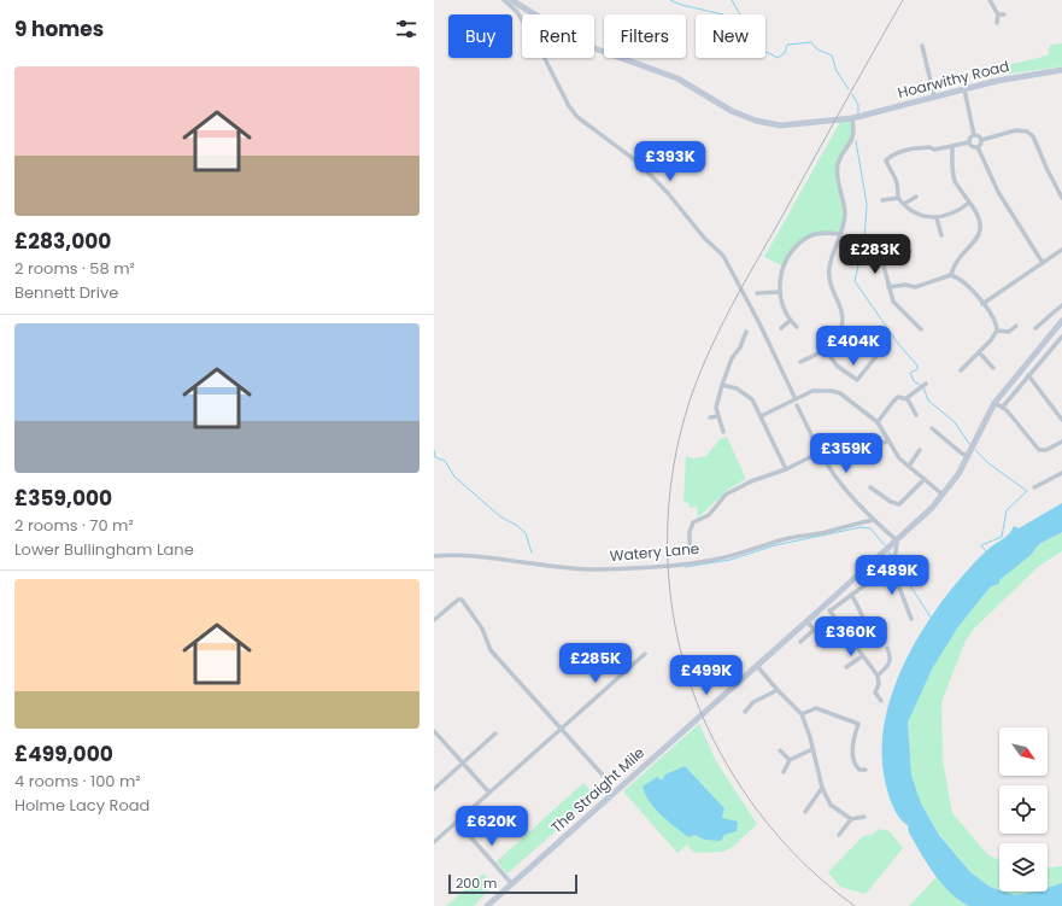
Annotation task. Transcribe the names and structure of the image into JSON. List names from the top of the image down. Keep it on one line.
{"streets":{"street":["Hoarwithy Road","Watery Lane","The Straight Mile"]},"scale_bar":"200 m","north":"bottom right","page":{"heading":"9 homes","chip":["Buy","Rent","Filters","New"],"list":[{"name":"£283,000","note":"2 rooms · 58 m² · Bennett Drive"},{"name":"£359,000","note":"2 rooms · 70 m² · Lower Bullingham Lane"},{"name":"£499,000","note":"4 rooms · 100 m² · Holme Lacy Road"}],"price":["£393K","£283K","£404K","£359K","£489K","£360K","£285K","£499K","£620K"],"scale":"200 m"}}
